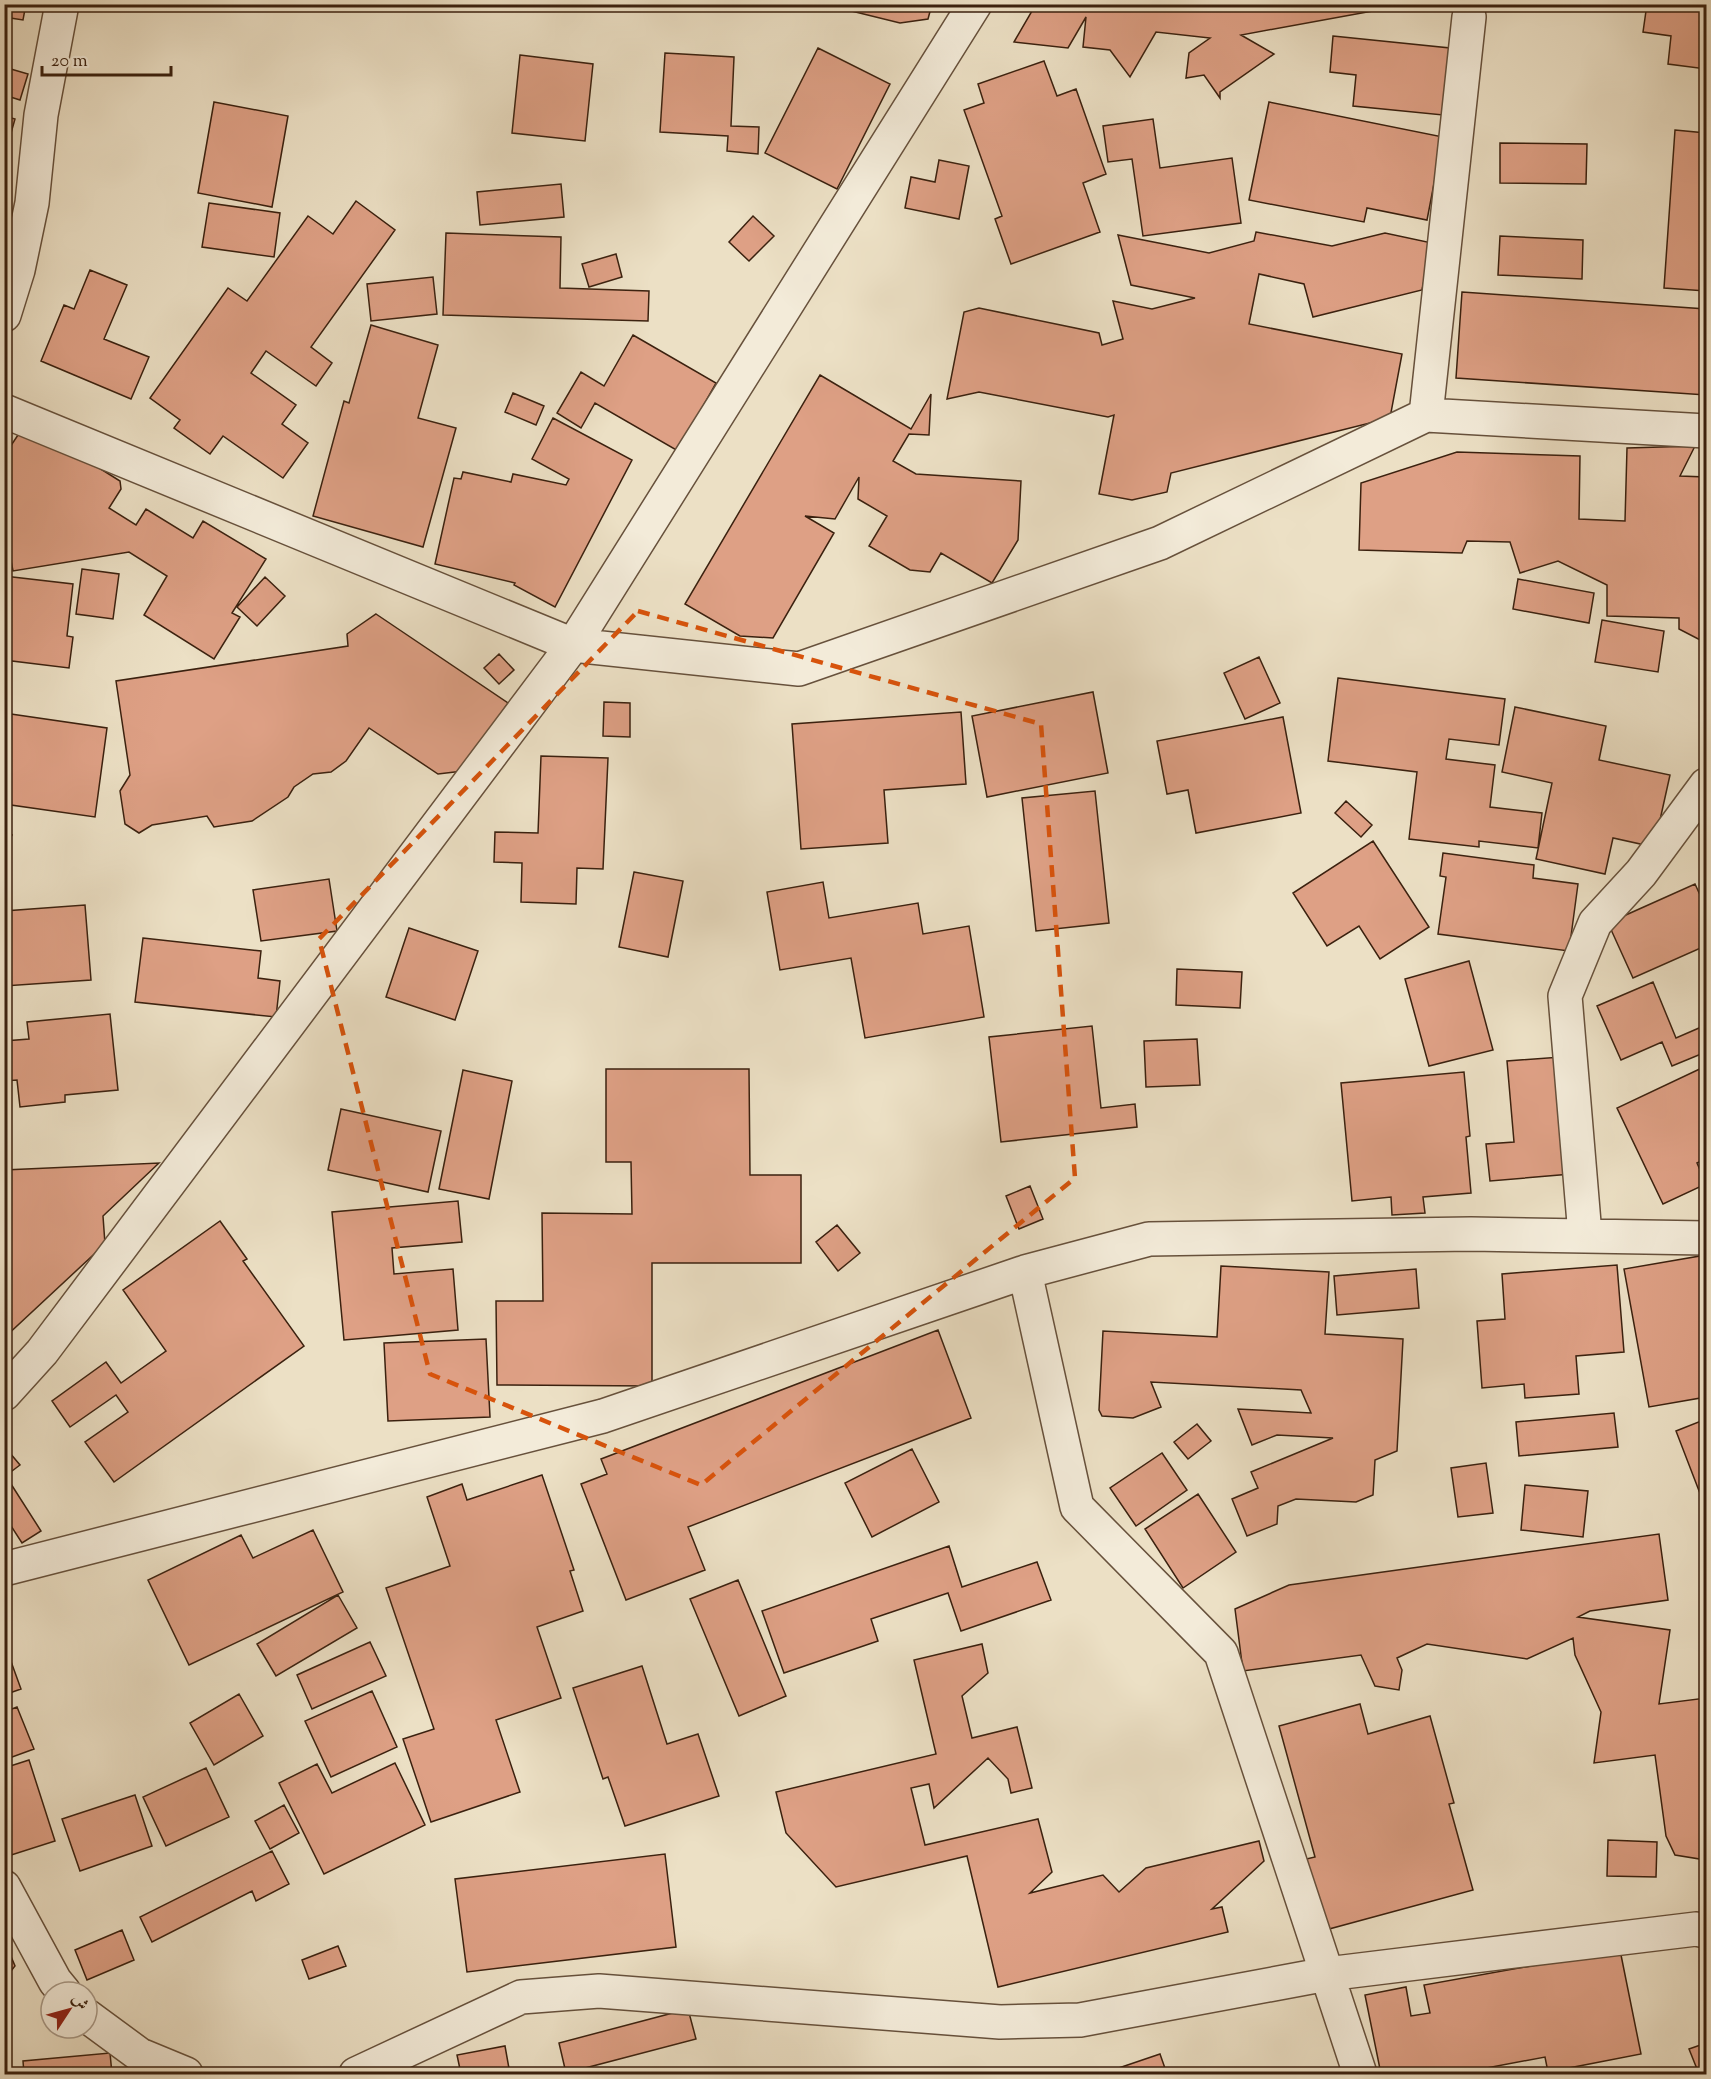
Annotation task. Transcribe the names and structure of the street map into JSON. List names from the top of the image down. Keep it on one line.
{"scale_bar":"20 m","north":"top right"}
